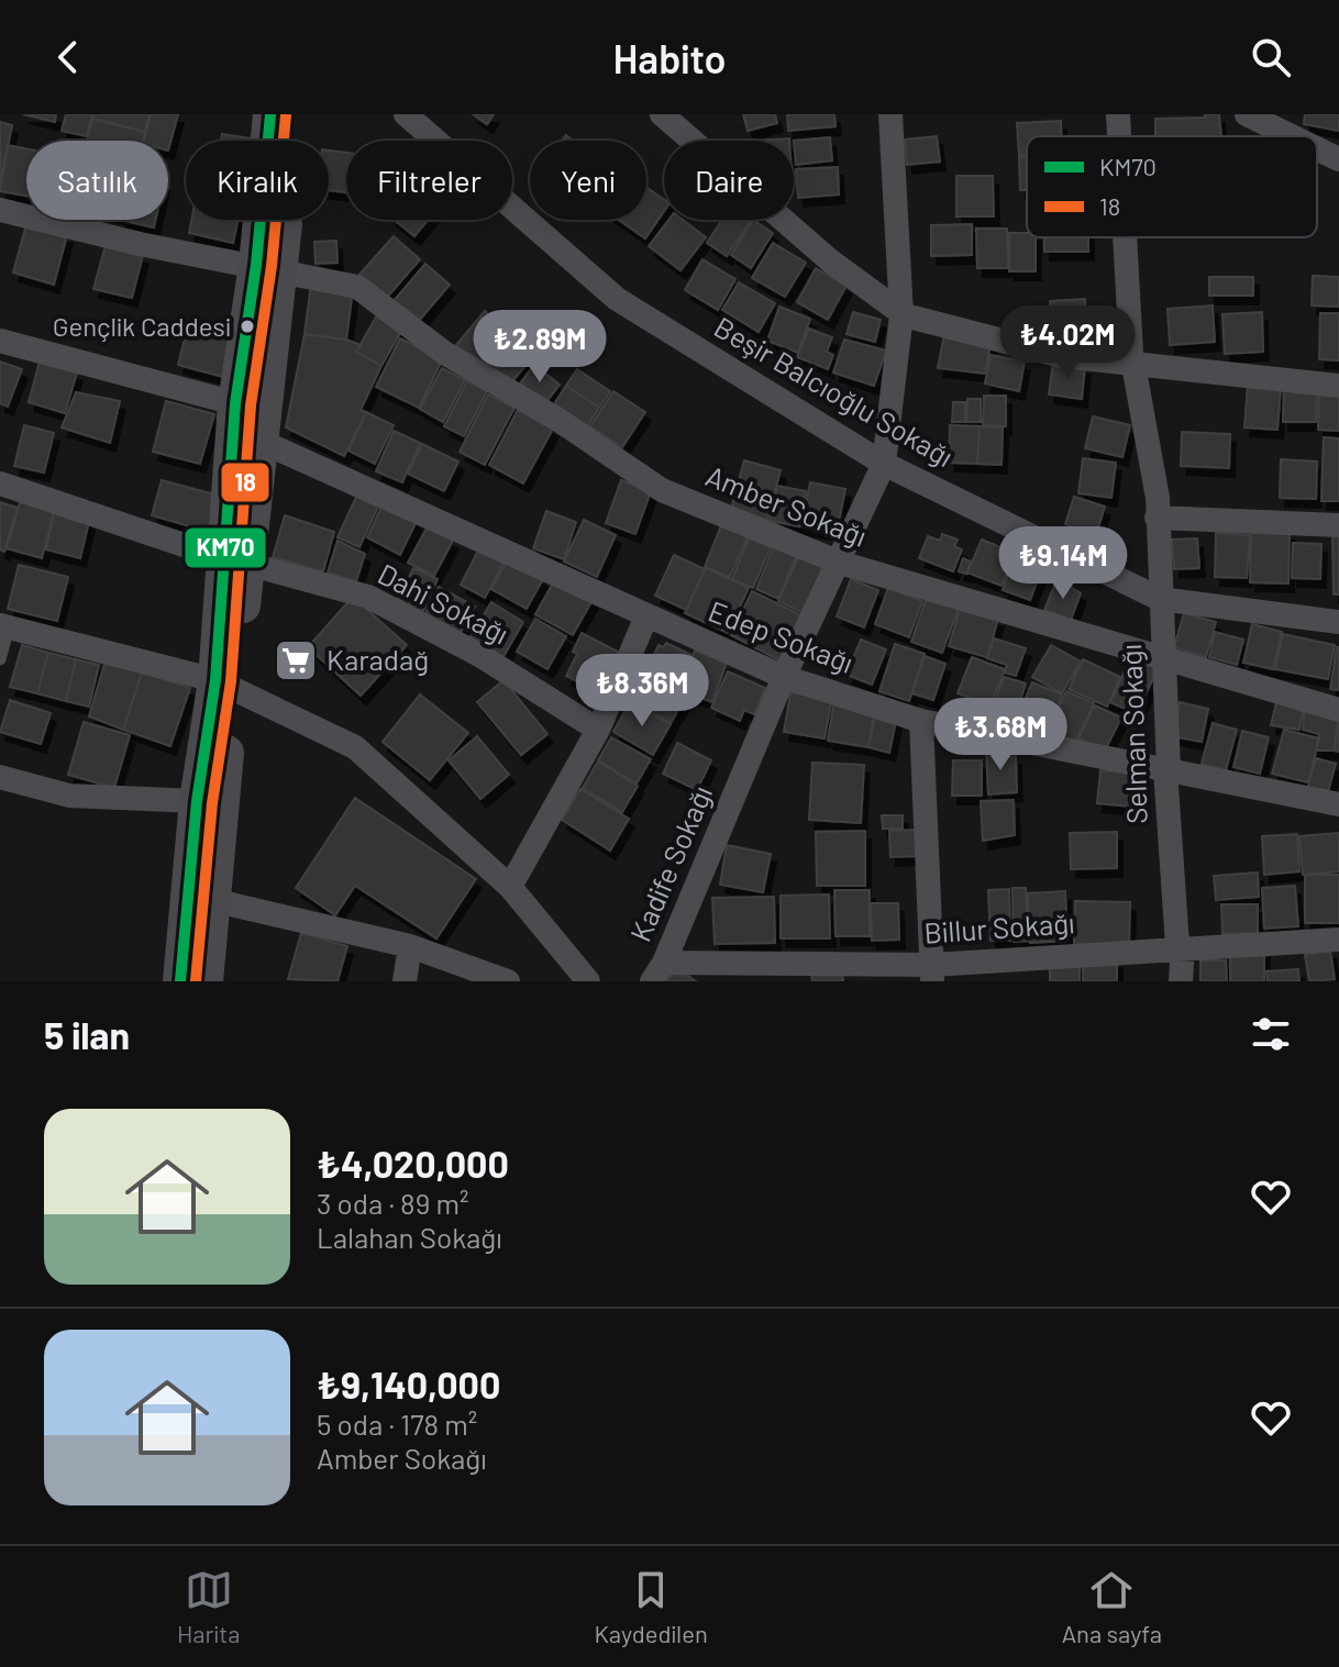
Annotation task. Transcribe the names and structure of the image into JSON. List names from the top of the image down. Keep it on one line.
{"streets":{"street":["Beşir Balcıoğlu Sokağı","Amber Sokağı","Dahi Sokağı","Edep Sokağı","Selman Sokağı","Kadife Sokağı","Billur Sokağı"]},"crossings":[["Beşir Balcıoğlu Sokağı","Selman Sokağı"],["Beşir Balcıoğlu Sokağı","Kadife Sokağı"],["Amber Sokağı","Selman Sokağı"],["Amber Sokağı","Kadife Sokağı"],["Edep Sokağı","Selman Sokağı"],["Edep Sokağı","Kadife Sokağı"],["Selman Sokağı","Billur Sokağı"],["Kadife Sokağı","Billur Sokağı"]],"places":{"other":["Gençlik Caddesi"],"supermarket":["Karadağ"]},"lines":["transit line KM70","transit line 18"],"legend":["KM70","18"],"page":{"header":"Habito","chip":["Satılık","Kiralık","Filtreler","Yeni","Daire"],"price":["₺4.02M","₺2.89M","₺9.14M","₺8.36M","₺3.68M"],"heading":"5 ilan","list":[{"name":"₺4,020,000","note":"3 oda · 89 m² · Lalahan Sokağı"},{"name":"₺9,140,000","note":"5 oda · 178 m² · Amber Sokağı"}],"tabs":["Harita","Kaydedilen","Ana sayfa"]}}
